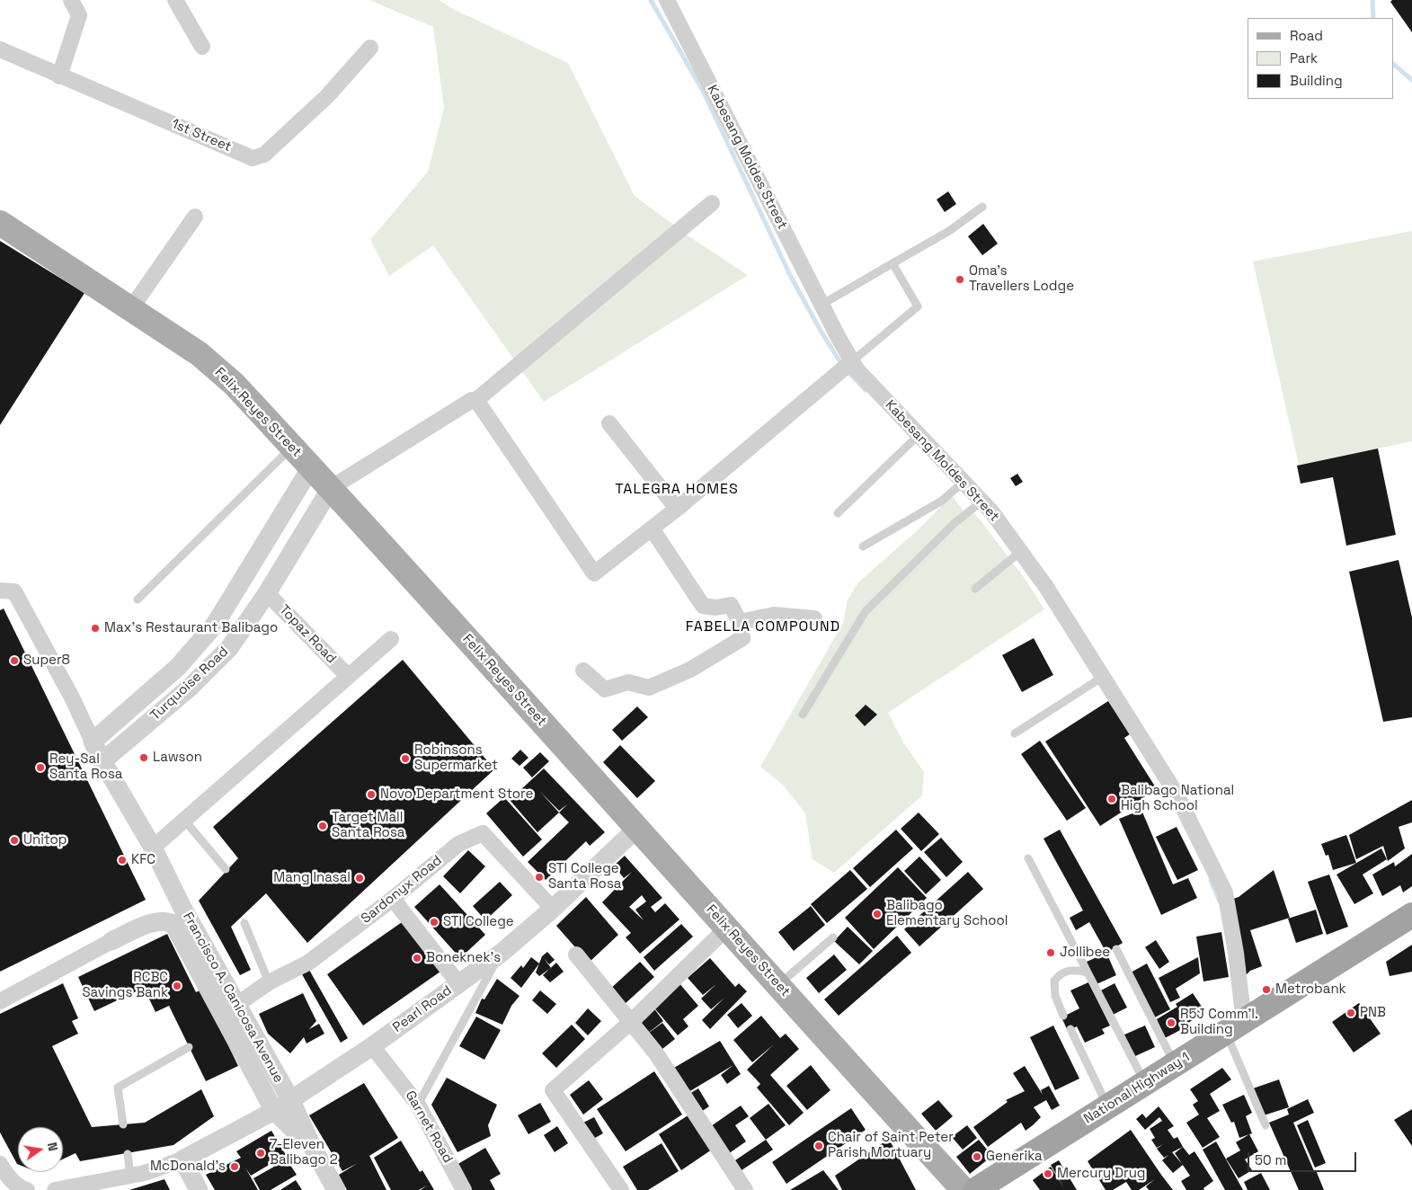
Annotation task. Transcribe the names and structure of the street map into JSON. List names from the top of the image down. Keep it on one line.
{"streets":{"highway":["National Highway 1"],"main road":["Felix Reyes Street"],"street":["1st Street","Kabesang Moldes Street","Topaz Road","Turquoise Road","Sardonyx Road","Francisco A. Canicosa Avenue","Pearl Road","Garnet Road"]},"crossings":[["Kabesang Moldes Street","National Highway 1"],["Felix Reyes Street","Turquoise Road"],["Felix Reyes Street","Pearl Road"],["Topaz Road","Turquoise Road"],["Sardonyx Road","Francisco A. Canicosa Avenue"],["Sardonyx Road","Pearl Road"],["Francisco A. Canicosa Avenue","Pearl Road"],["Pearl Road","Garnet Road"]],"districts":["TALEGRA HOMES","FABELLA COMPOUND"],"places":["Oma's Travellers Lodge","Max's Restaurant Balibago","Super8","Lawson","Robinsons Supermarket","Rey-Sal Santa Rosa","Novo Department Store","Balibago National High School","Target Mall Santa Rosa","Unitop","KFC","STI College Santa Rosa","Mang Inasal","Balibago Elementary School","STI College","Jollibee","Boneknek's","RCBC Savings Bank","Metrobank","PNB","R5J Comm'l. Building","Chair of Saint Peter Parish Mortuary","7-Eleven Balibago 2","Generika","McDonald's","Mercury Drug"],"legend":["Road","Park","Building"],"scale_bar":"50 m","north":"right"}
